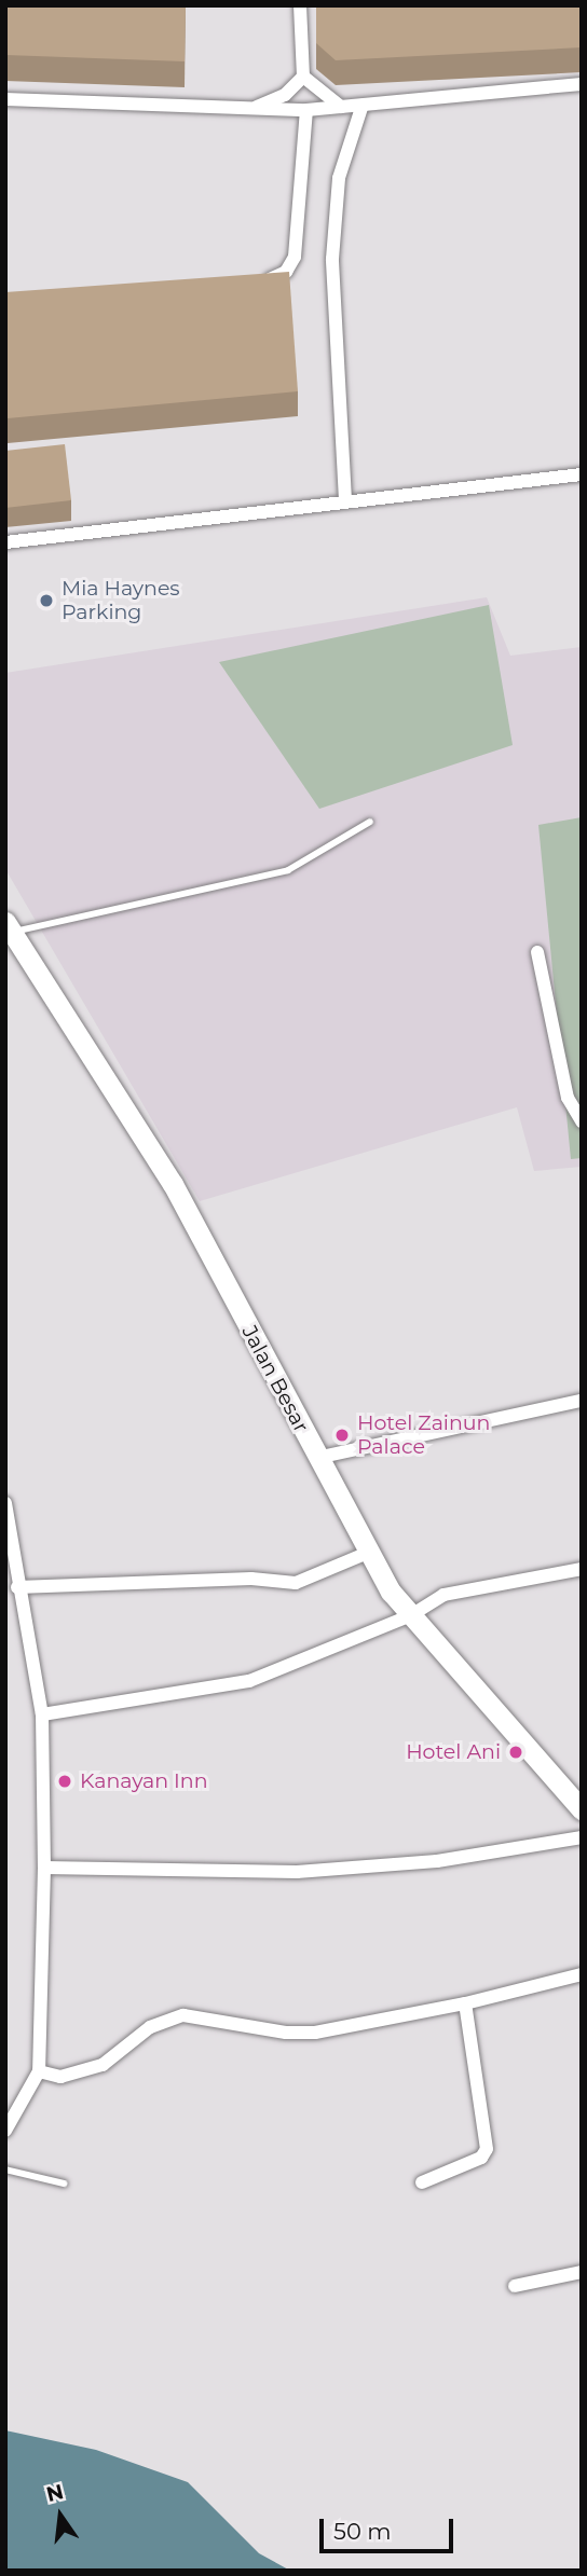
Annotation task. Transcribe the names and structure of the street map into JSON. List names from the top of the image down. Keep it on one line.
{"streets":{"main road":["Jalan Besar"]},"places":["Mia Haynes Parking","Hotel Zainun Palace","Hotel Ani","Kanayan Inn"],"scale_bar":"50 m","north":"top"}
